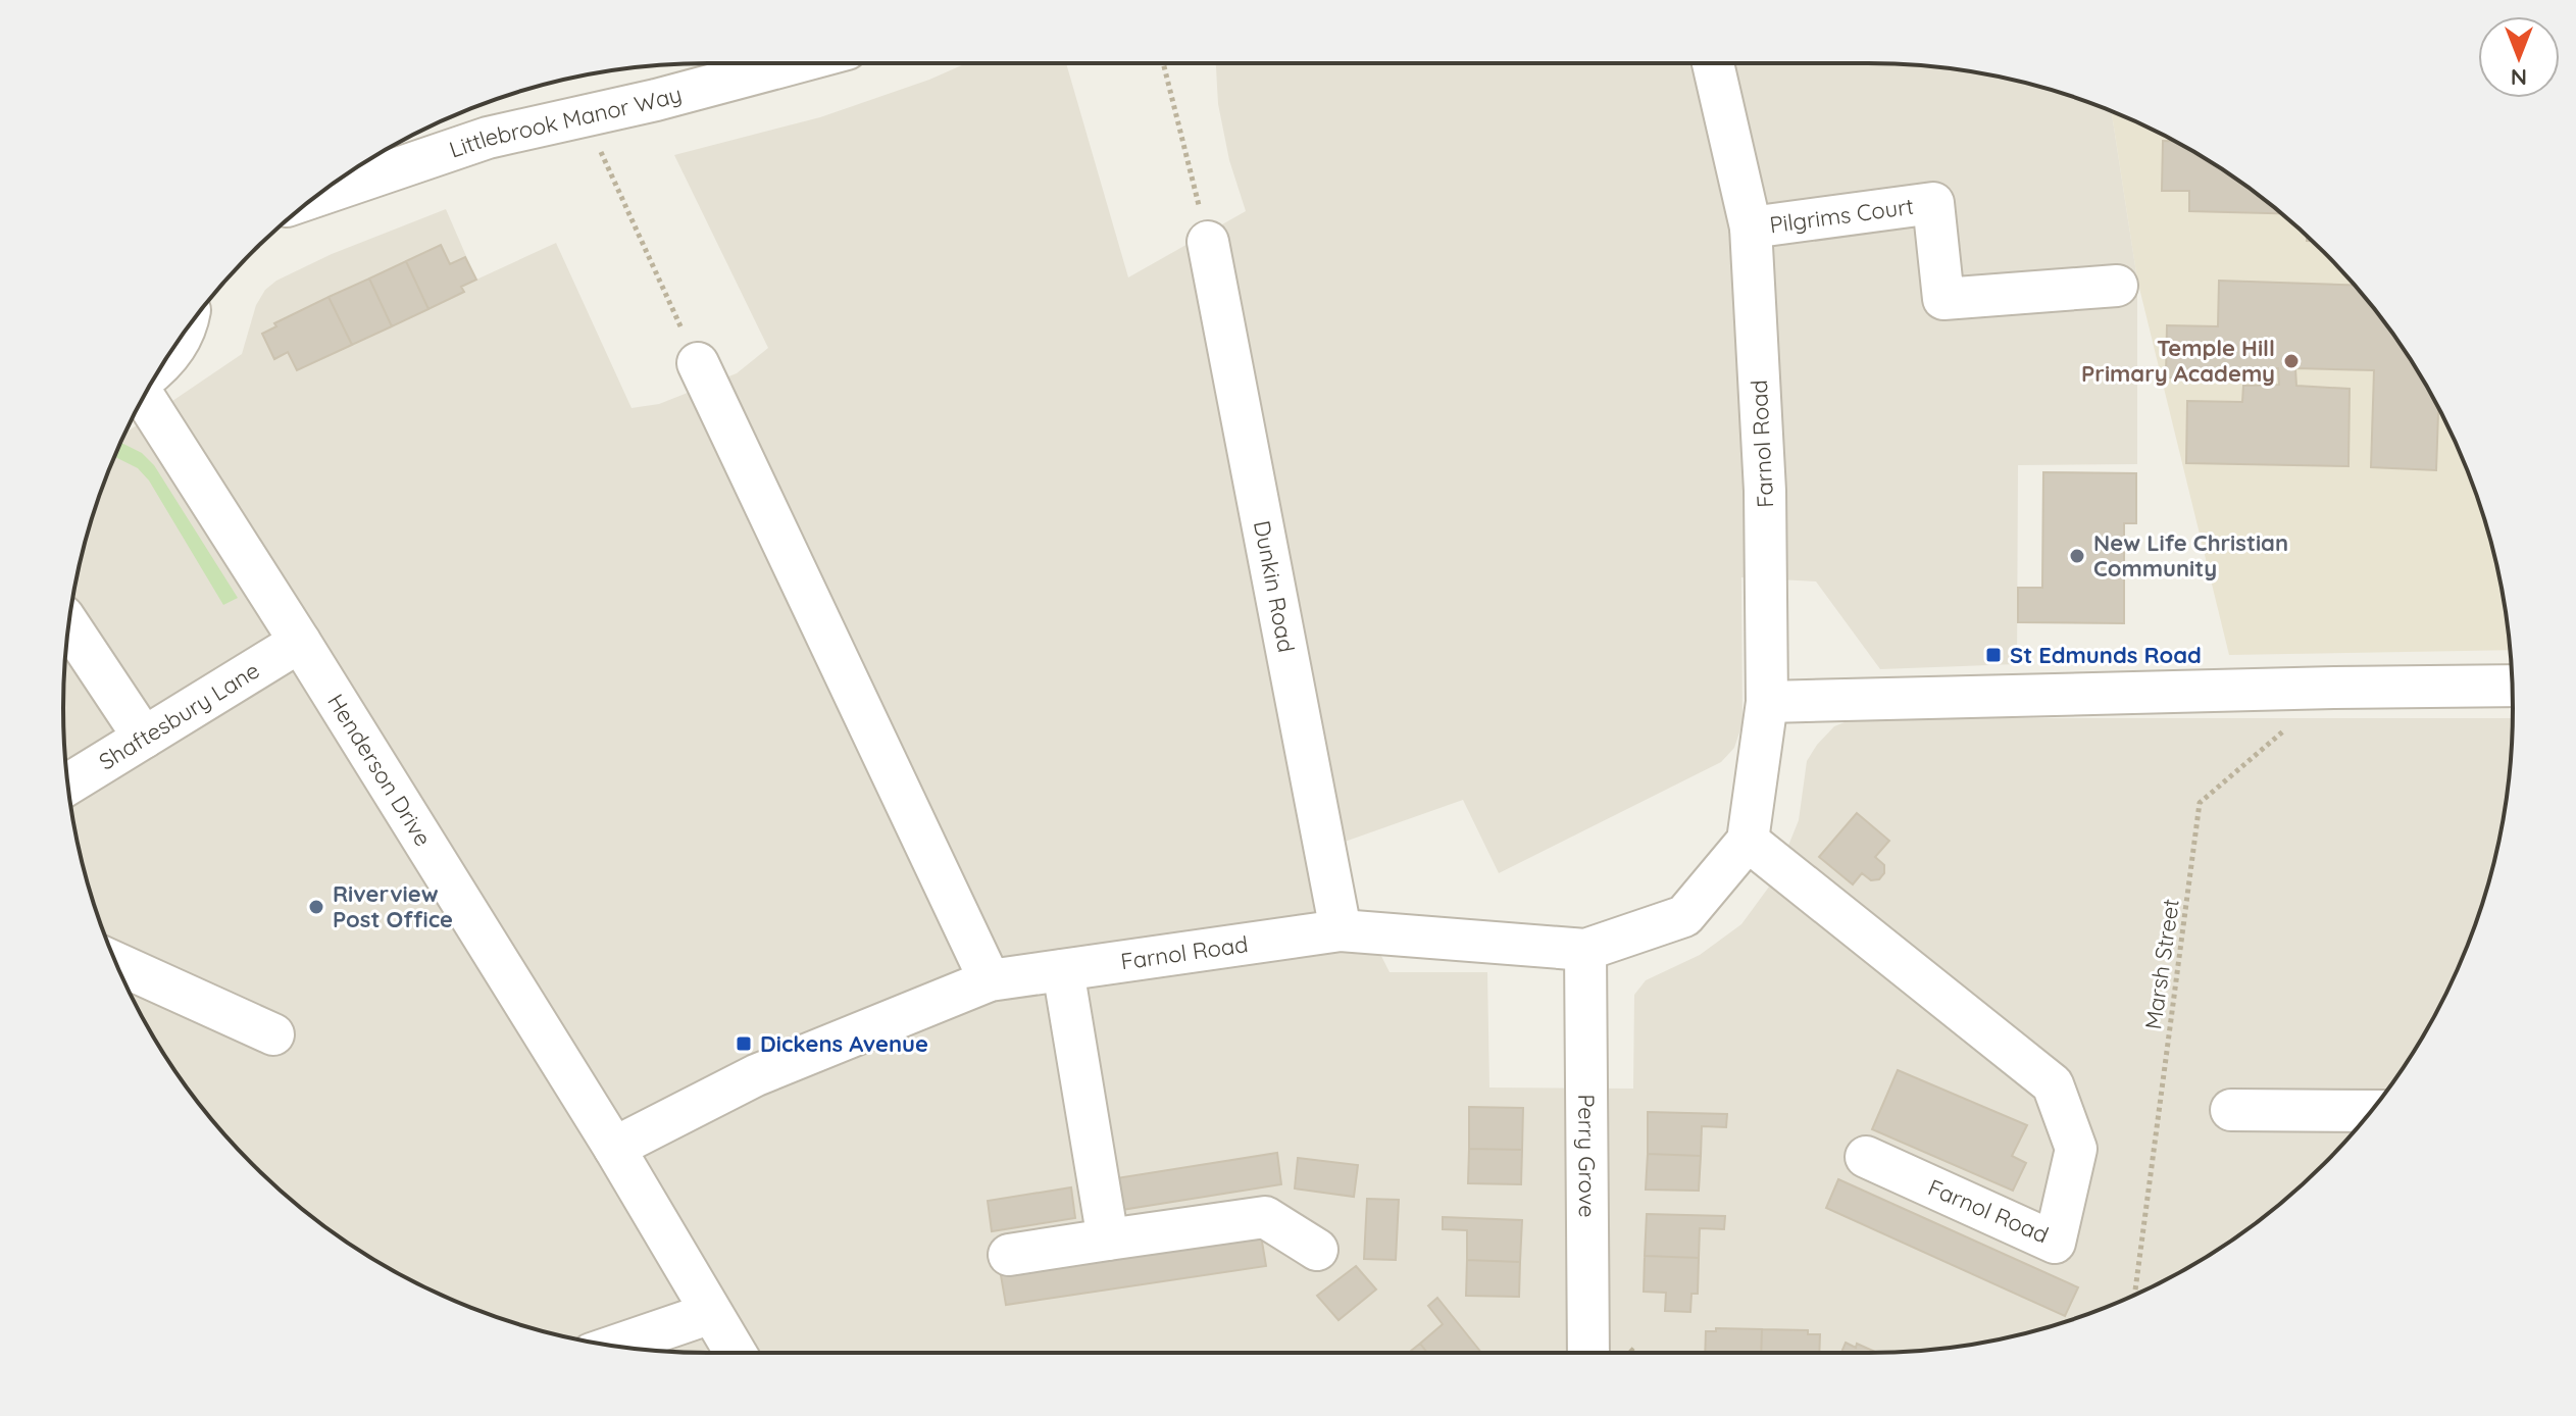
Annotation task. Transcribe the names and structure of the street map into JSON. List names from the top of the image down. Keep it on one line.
{"streets":{"street":["Littlebrook Manor Way","Pilgrims Court","Farnol Road","Dunkin Road","Shaftesbury Lane","Henderson Drive","Perry Grove"],"path":["Marsh Street"]},"crossings":[["Pilgrims Court","Farnol Road"],["Farnol Road","Dunkin Road"],["Farnol Road","Henderson Drive"],["Farnol Road","Perry Grove"],["Shaftesbury Lane","Henderson Drive"]],"places":{"other":["Temple Hill Primary Academy","New Life Christian Community","Riverview Post Office"],"transit":["St Edmunds Road","Dickens Avenue"]},"north":"bottom"}
